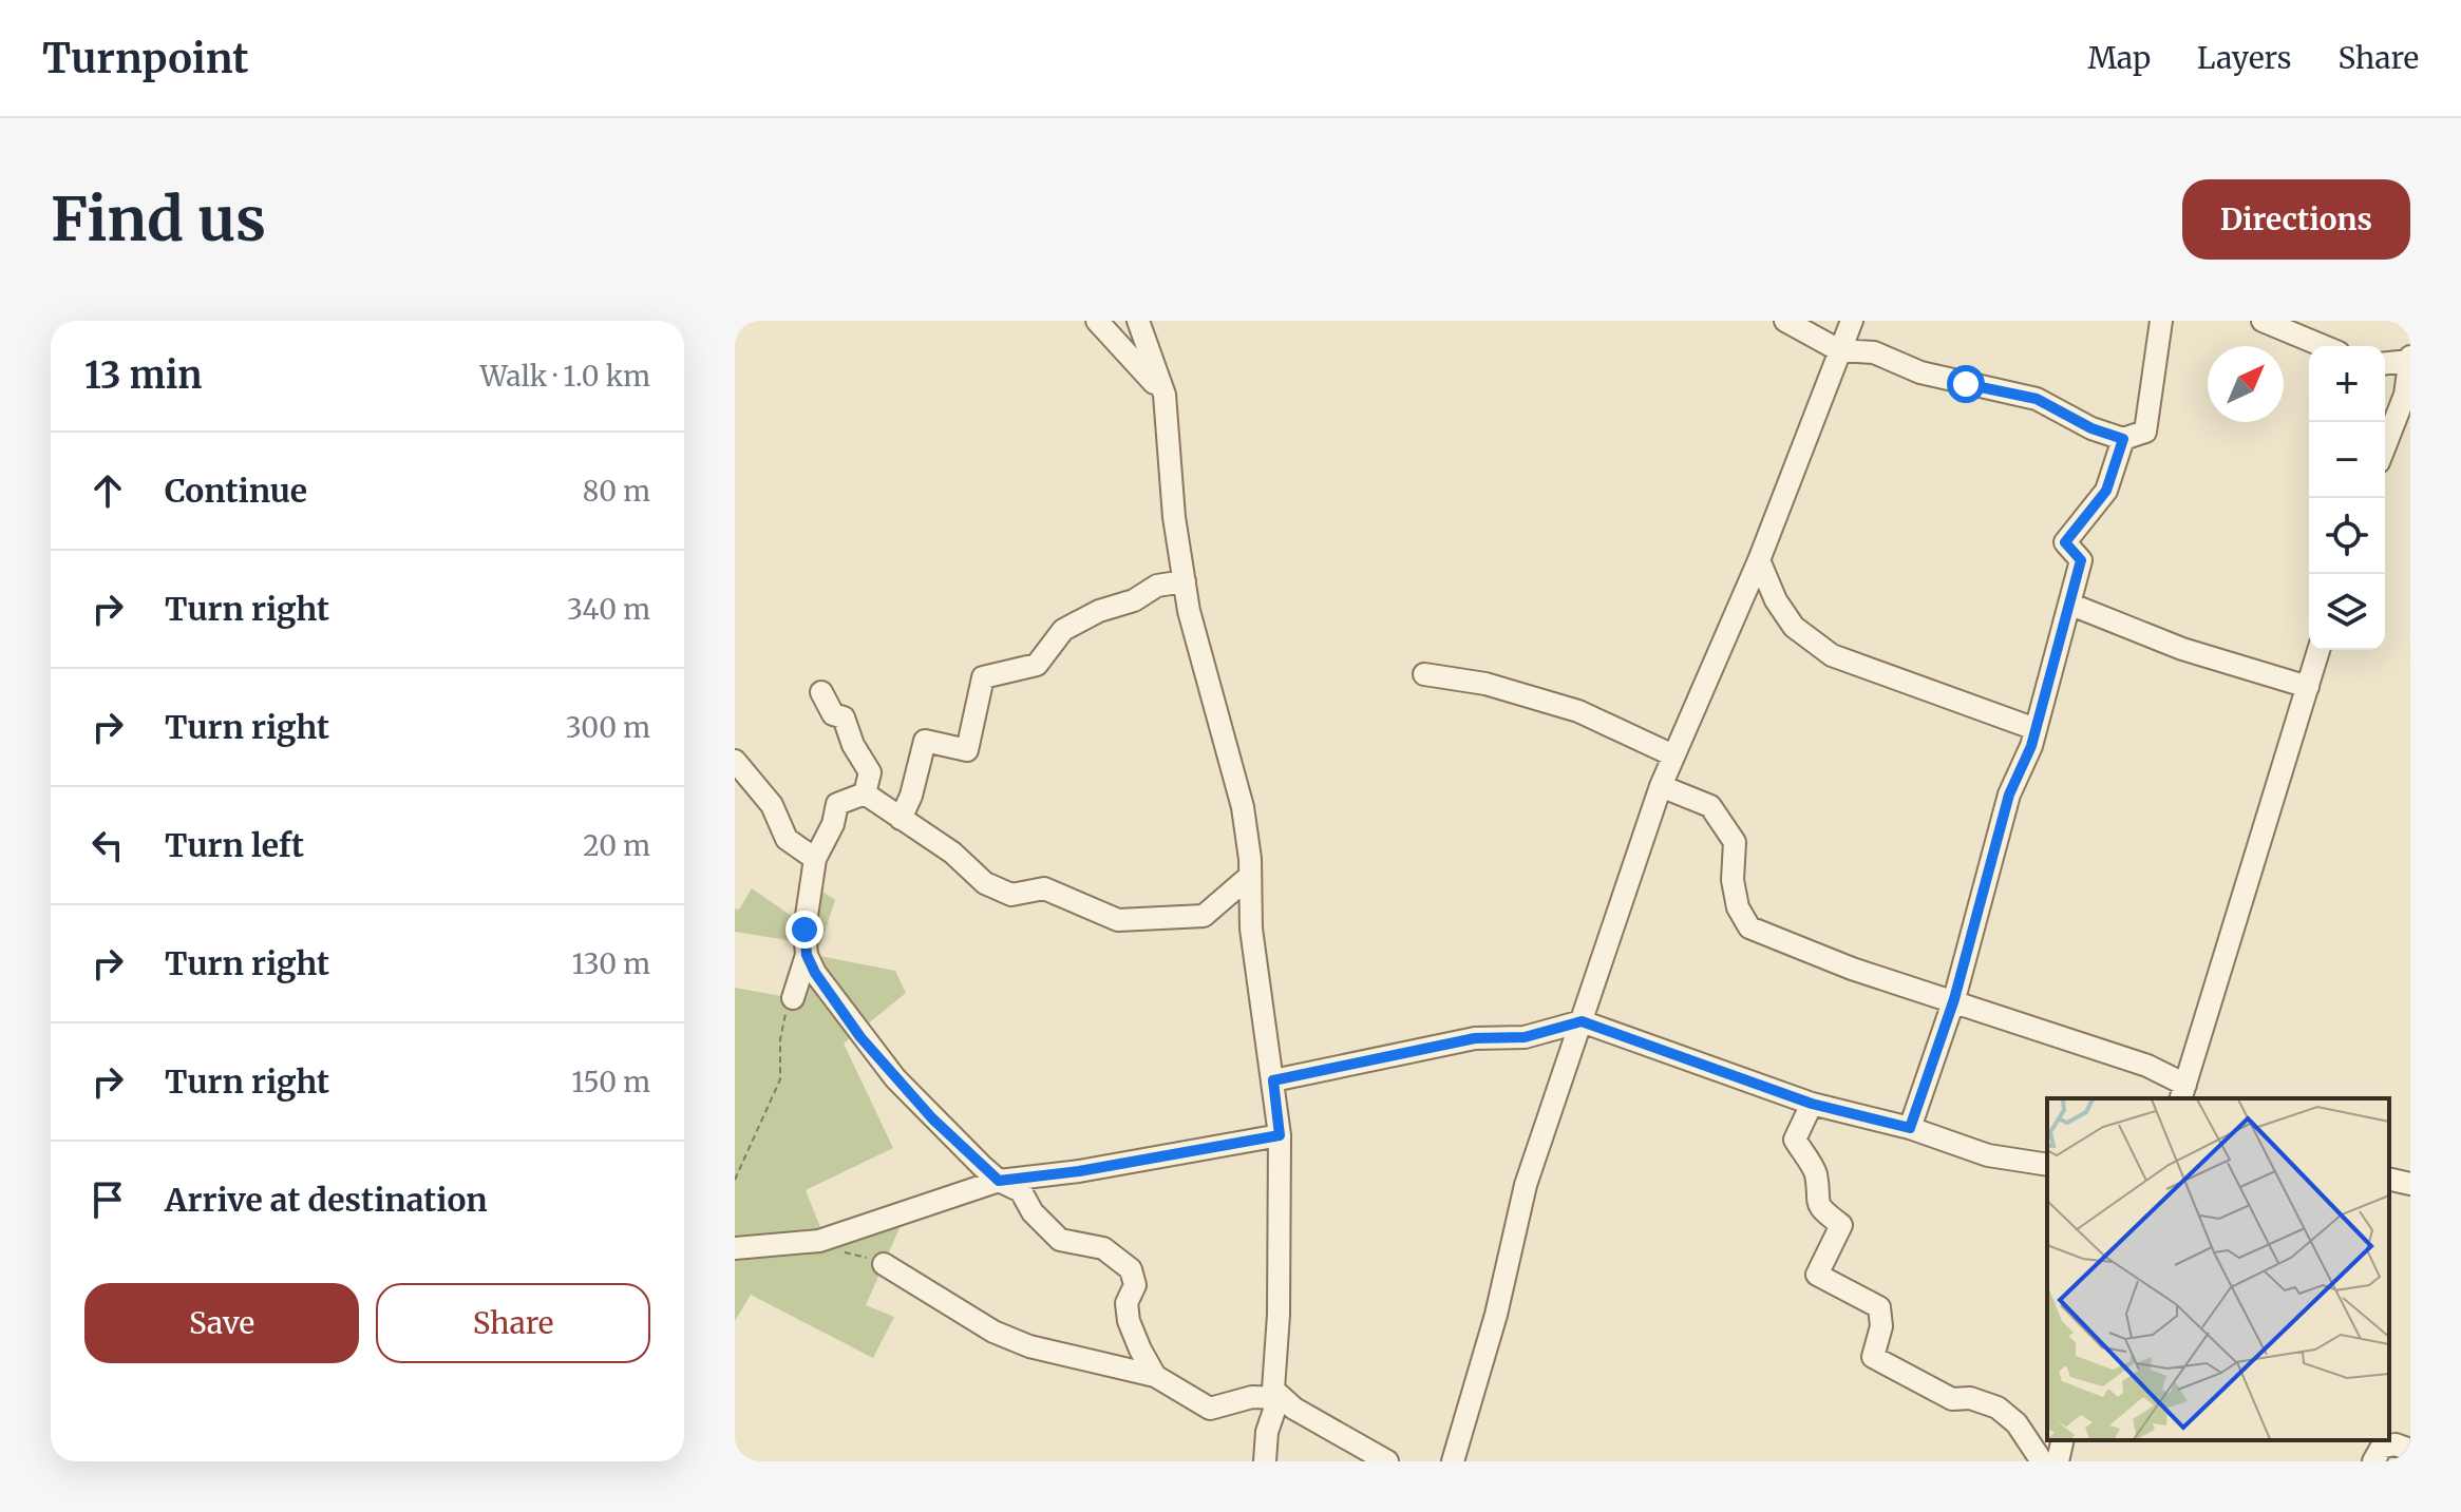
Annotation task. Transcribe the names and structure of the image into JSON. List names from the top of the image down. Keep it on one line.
{"north":"top right","page":{"header":"Turnpoint","nav":["Map","Layers","Share"],"buttons":["Directions",["Save","Share"]],"title":"Find us","heading":["13 min","Walk · 1.0 km"],"map_buttons":["+","−"],"list":[["Continue","80 m"],["Turn right","340 m"],["Turn right","300 m"],["Turn left","20 m"],["Turn right","130 m"],["Turn right","150 m"],"Arrive at destination"]}}
